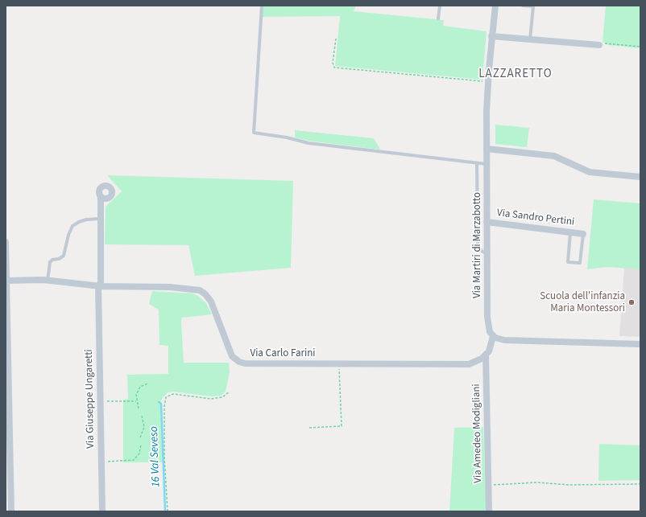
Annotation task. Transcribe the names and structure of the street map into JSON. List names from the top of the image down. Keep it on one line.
{"streets":{"street":["Via Sandro Pertini","Via Martiri di Marzabotto","Via Carlo Farini","Via Giuseppe Ungaretti","Via Amedeo Modigliani"]},"crossings":[["Via Sandro Pertini","Via Martiri di Marzabotto"],["Via Carlo Farini","Via Giuseppe Ungaretti"],["Via Carlo Farini","Via Amedeo Modigliani"]],"districts":["LAZZARETTO"],"water":["16 Val Seveso"],"places":["Scuola dell'infanzia Maria Montessori"]}
